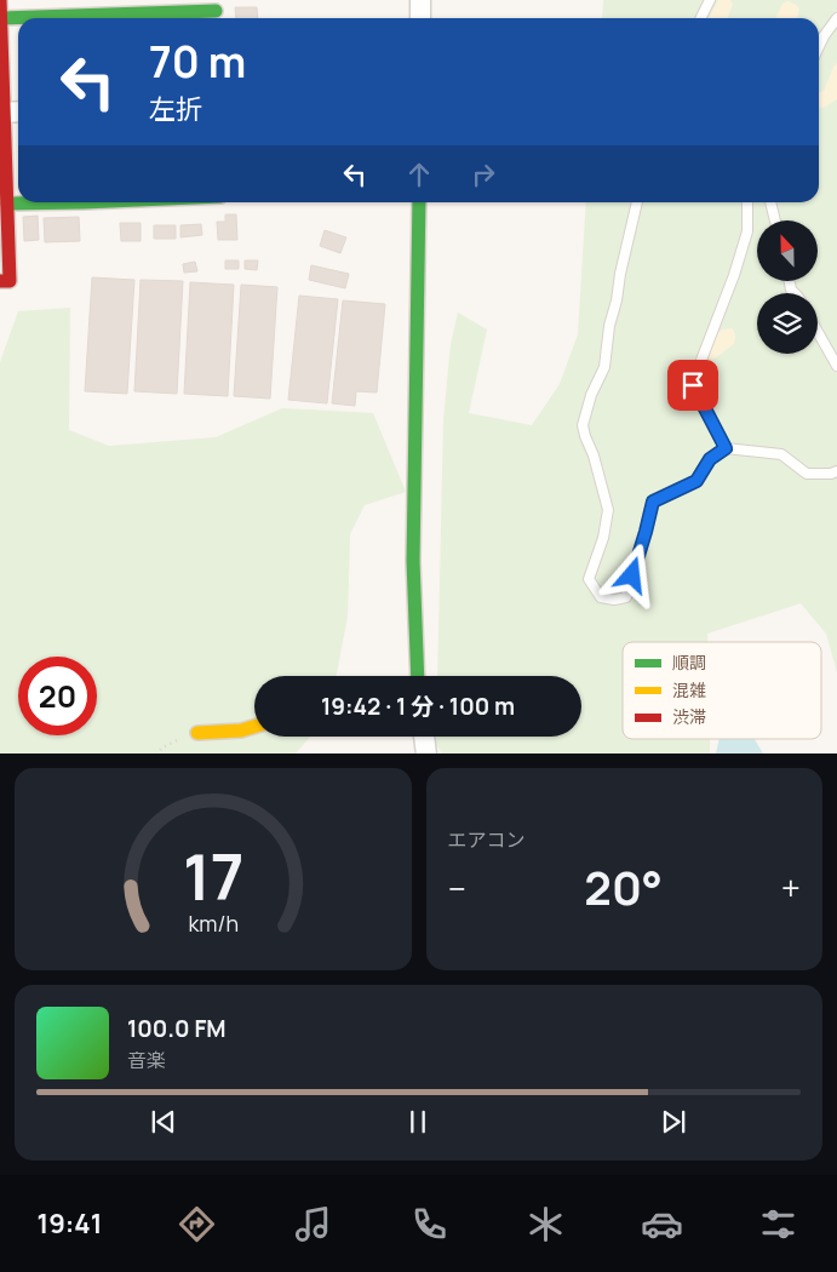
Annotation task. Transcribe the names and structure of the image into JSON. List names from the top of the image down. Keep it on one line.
{"legend":["順調","混雑","渋滞"],"north":"top","page":{"turn":["70 m","左折"],"limit":"20","trip":"19:42 · 1 分 · 100 m","tile":"エアコン","heat":["−","20°","+"],"song":["100.0 FM","音楽"],"tabs":"19:41","gauge":["17","km/h"]}}
